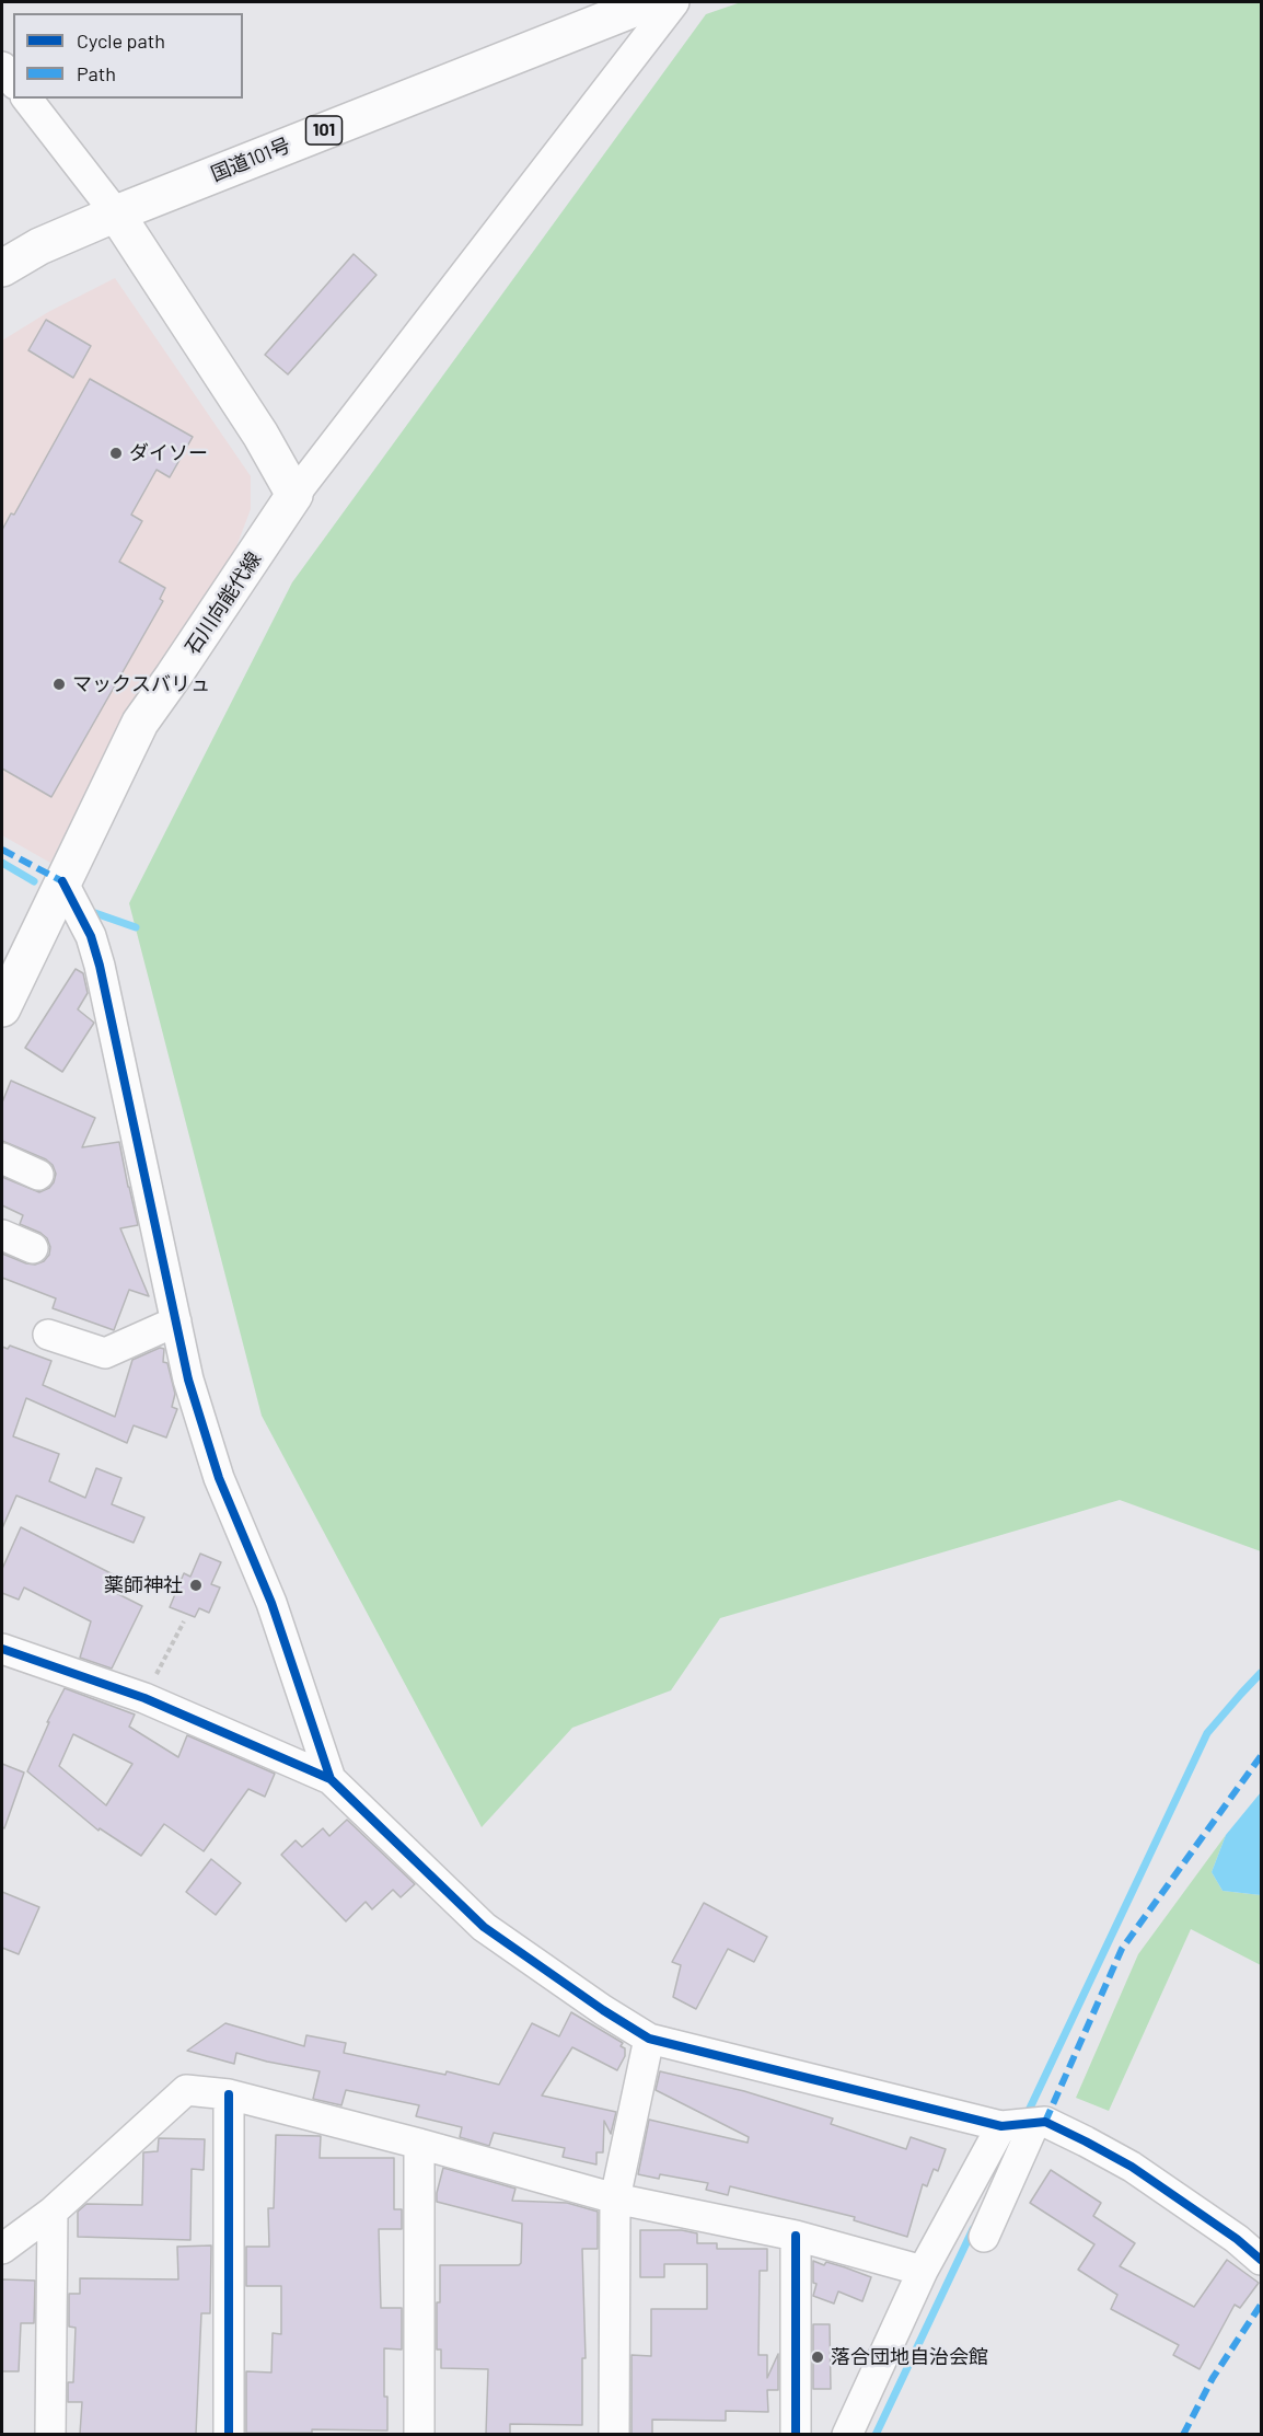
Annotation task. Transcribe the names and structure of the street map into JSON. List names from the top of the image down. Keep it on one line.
{"streets":{"main road":["101","国道101号","石川向能代線"]},"places":["ダイソー","マックスバリュ","薬師神社","落合団地自治会館"],"legend":["Cycle path","Path"]}
